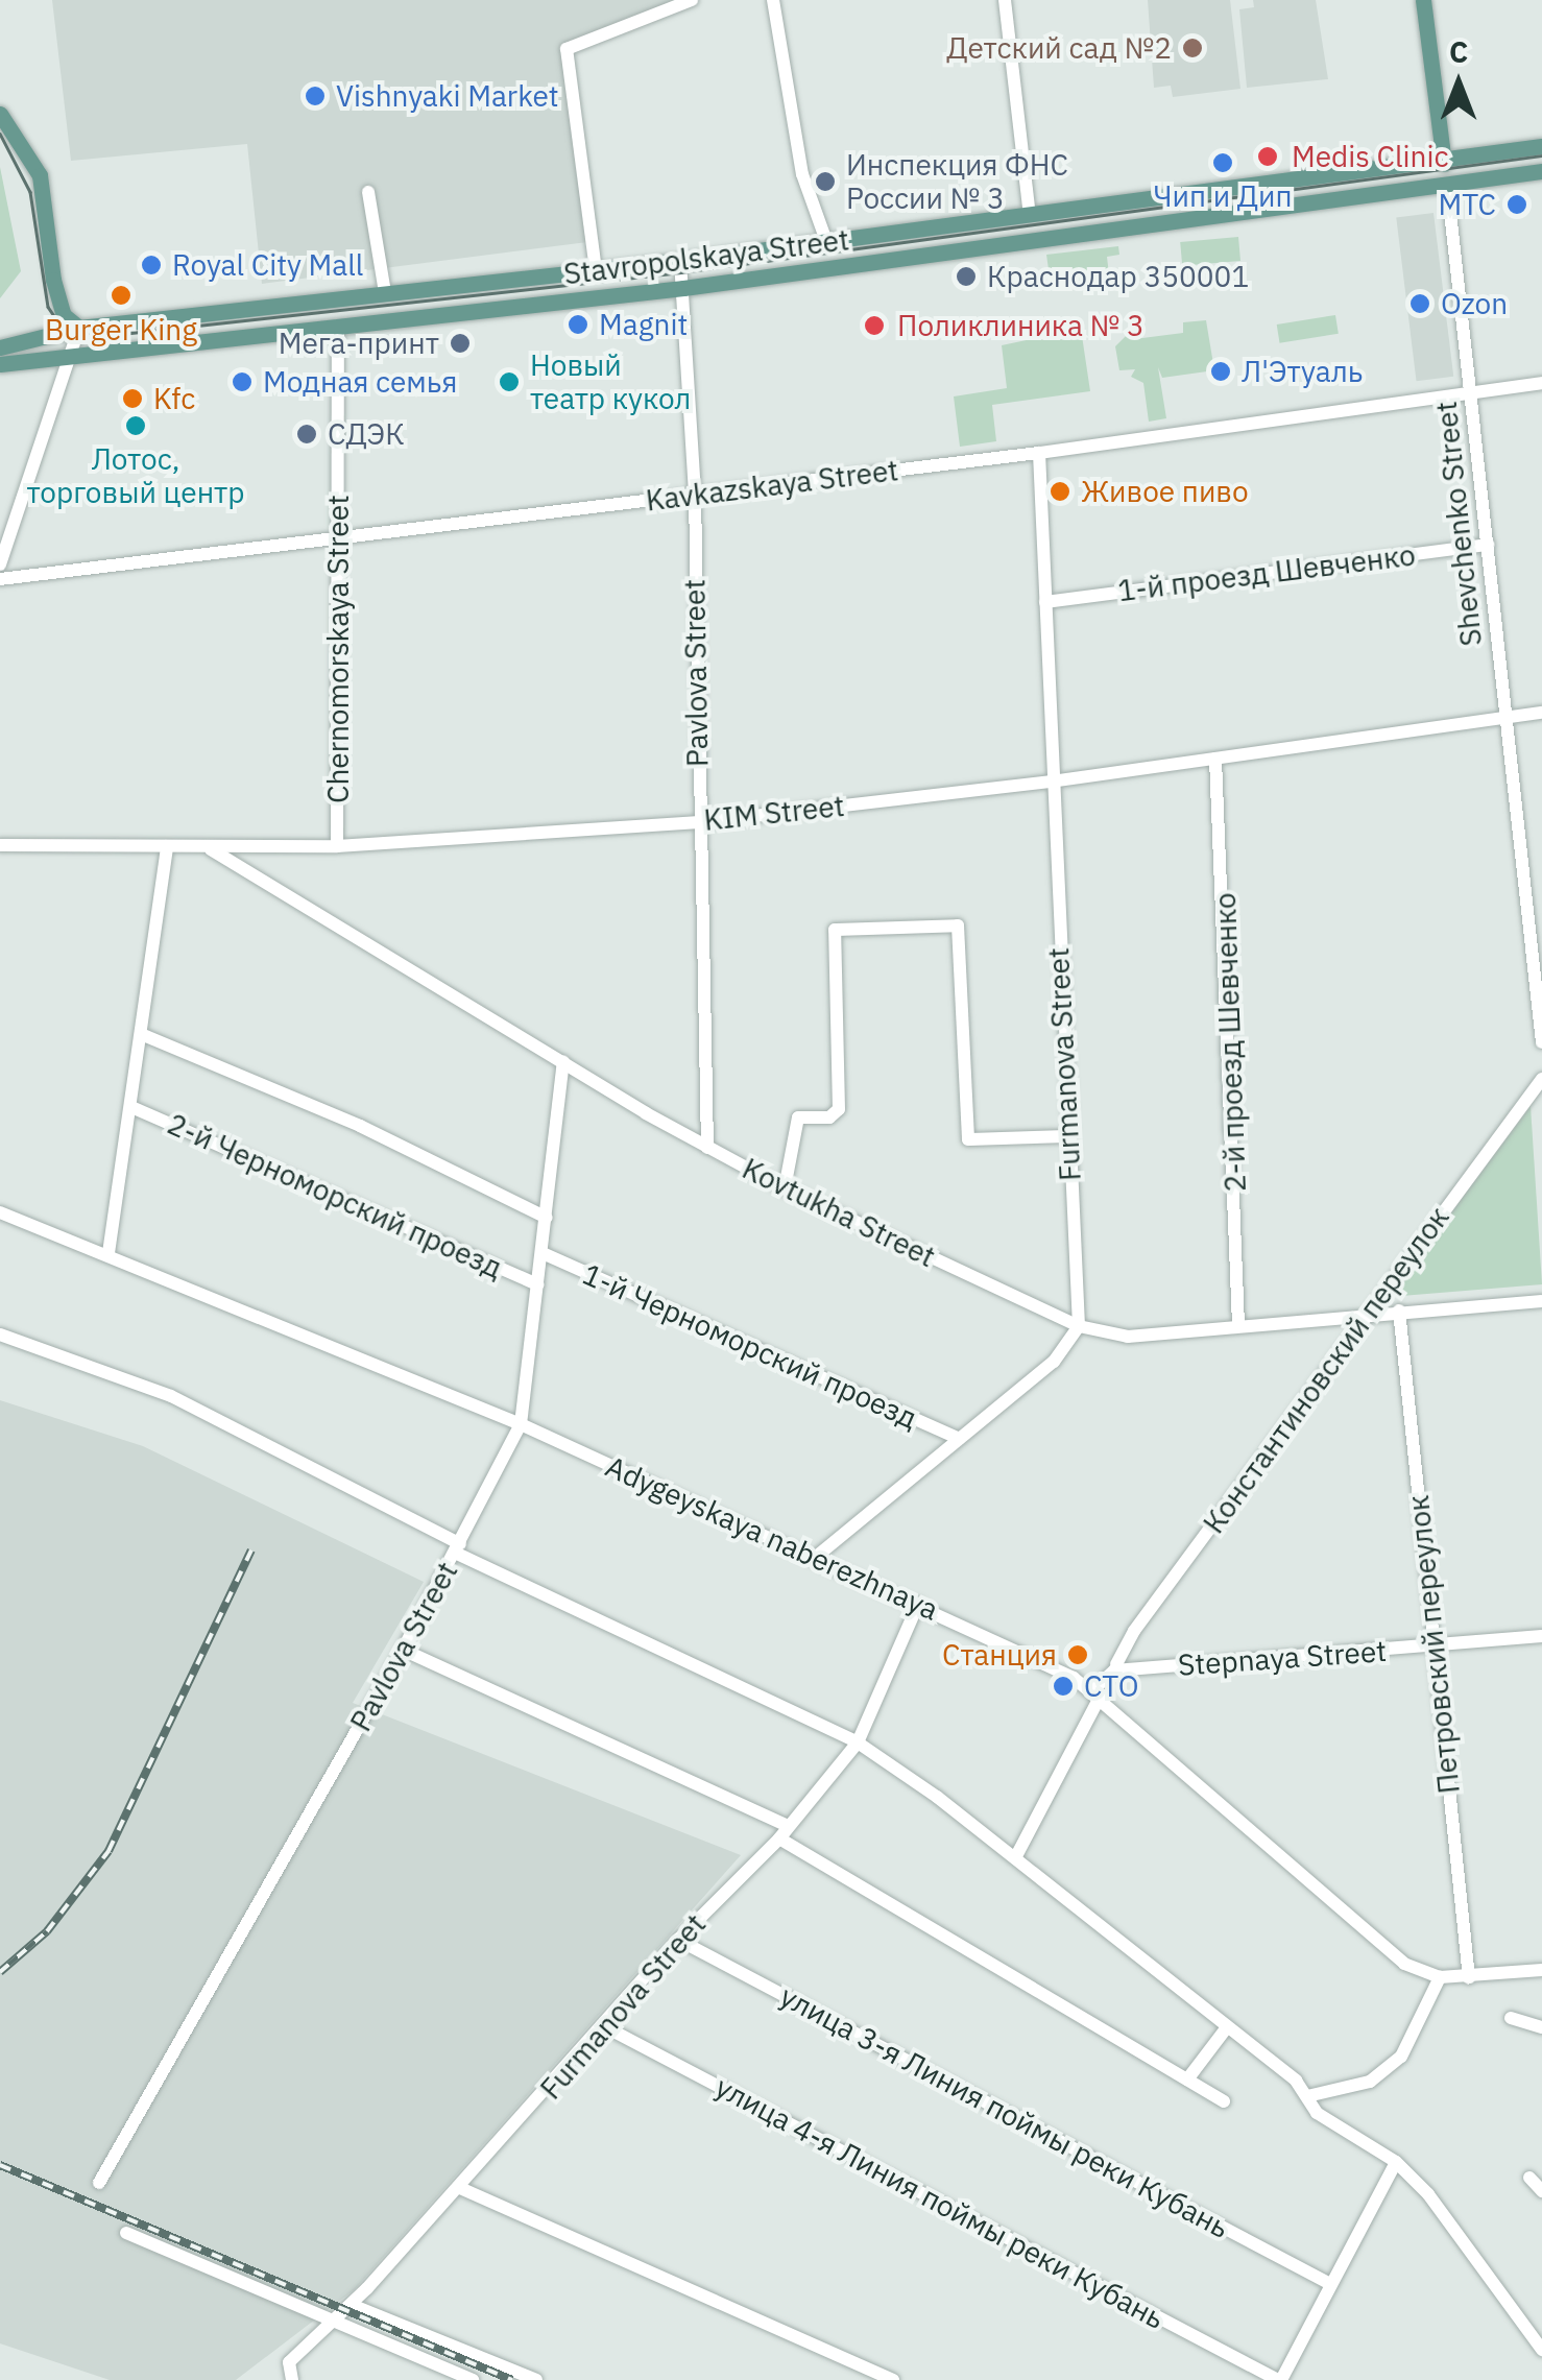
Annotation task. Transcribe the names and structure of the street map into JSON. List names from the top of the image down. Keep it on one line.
{"streets":{"main road":["Stavropolskaya Street","Shevchenko Street"],"street":["Kavkazskaya Street","1-й проезд Шевченко","Chernomorskaya Street","Pavlova Street","KIM Street","2-й проезд Шевченко","Furmanova Street","2-й Черноморский проезд","Kovtukha Street","1-й Черноморский проезд","Константиновский переулок","Adygeyskaya naberezhnaya","Петровский переулок","Stepnaya Street","улица 3-я Линия поймы реки Кубань","улица 4-я Линия поймы реки Кубань"]},"crossings":[["Stavropolskaya Street","Shevchenko Street"],["Stavropolskaya Street","Chernomorskaya Street"],["Stavropolskaya Street","Pavlova Street"],["Kavkazskaya Street","Shevchenko Street"],["Kavkazskaya Street","Chernomorskaya Street"],["Kavkazskaya Street","Pavlova Street"],["Kavkazskaya Street","Furmanova Street"],["Shevchenko Street","1-й проезд Шевченко"],["Shevchenko Street","KIM Street"],["1-й проезд Шевченко","Furmanova Street"],["Chernomorskaya Street","KIM Street"],["Pavlova Street","KIM Street"],["Pavlova Street","2-й Черноморский проезд"],["Pavlova Street","Kovtukha Street"],["Pavlova Street","1-й Черноморский проезд"],["Pavlova Street","Adygeyskaya naberezhnaya"],["KIM Street","2-й проезд Шевченко"],["KIM Street","Furmanova Street"],["KIM Street","Kovtukha Street"],["2-й проезд Шевченко","Kovtukha Street"],["Furmanova Street","Kovtukha Street"],["Furmanova Street","Adygeyskaya naberezhnaya"],["Furmanova Street","улица 3-я Линия поймы реки Кубань"],["Furmanova Street","улица 4-я Линия поймы реки Кубань"],["Kovtukha Street","Константиновский переулок"],["Kovtukha Street","Петровский переулок"],["Adygeyskaya naberezhnaya","Петровский переулок"],["Adygeyskaya naberezhnaya","Stepnaya Street"],["Петровский переулок","Stepnaya Street"]],"places":["Детский сад №2","Vishnyaki Market","Medis Clinic","Чип и Дип","Инспекция ФНС России № 3","МТС","Royal City Mall","Краснодар 350001","Burger King","Ozon","Magnit","Поликлиника № 3","Мега-принт","Л'Этуаль","Модная семья","Новый театр кукол","Kfc","Лотос, торговый центр","СДЭК","Живое пиво","Станция","СТО"],"north":"top"}
